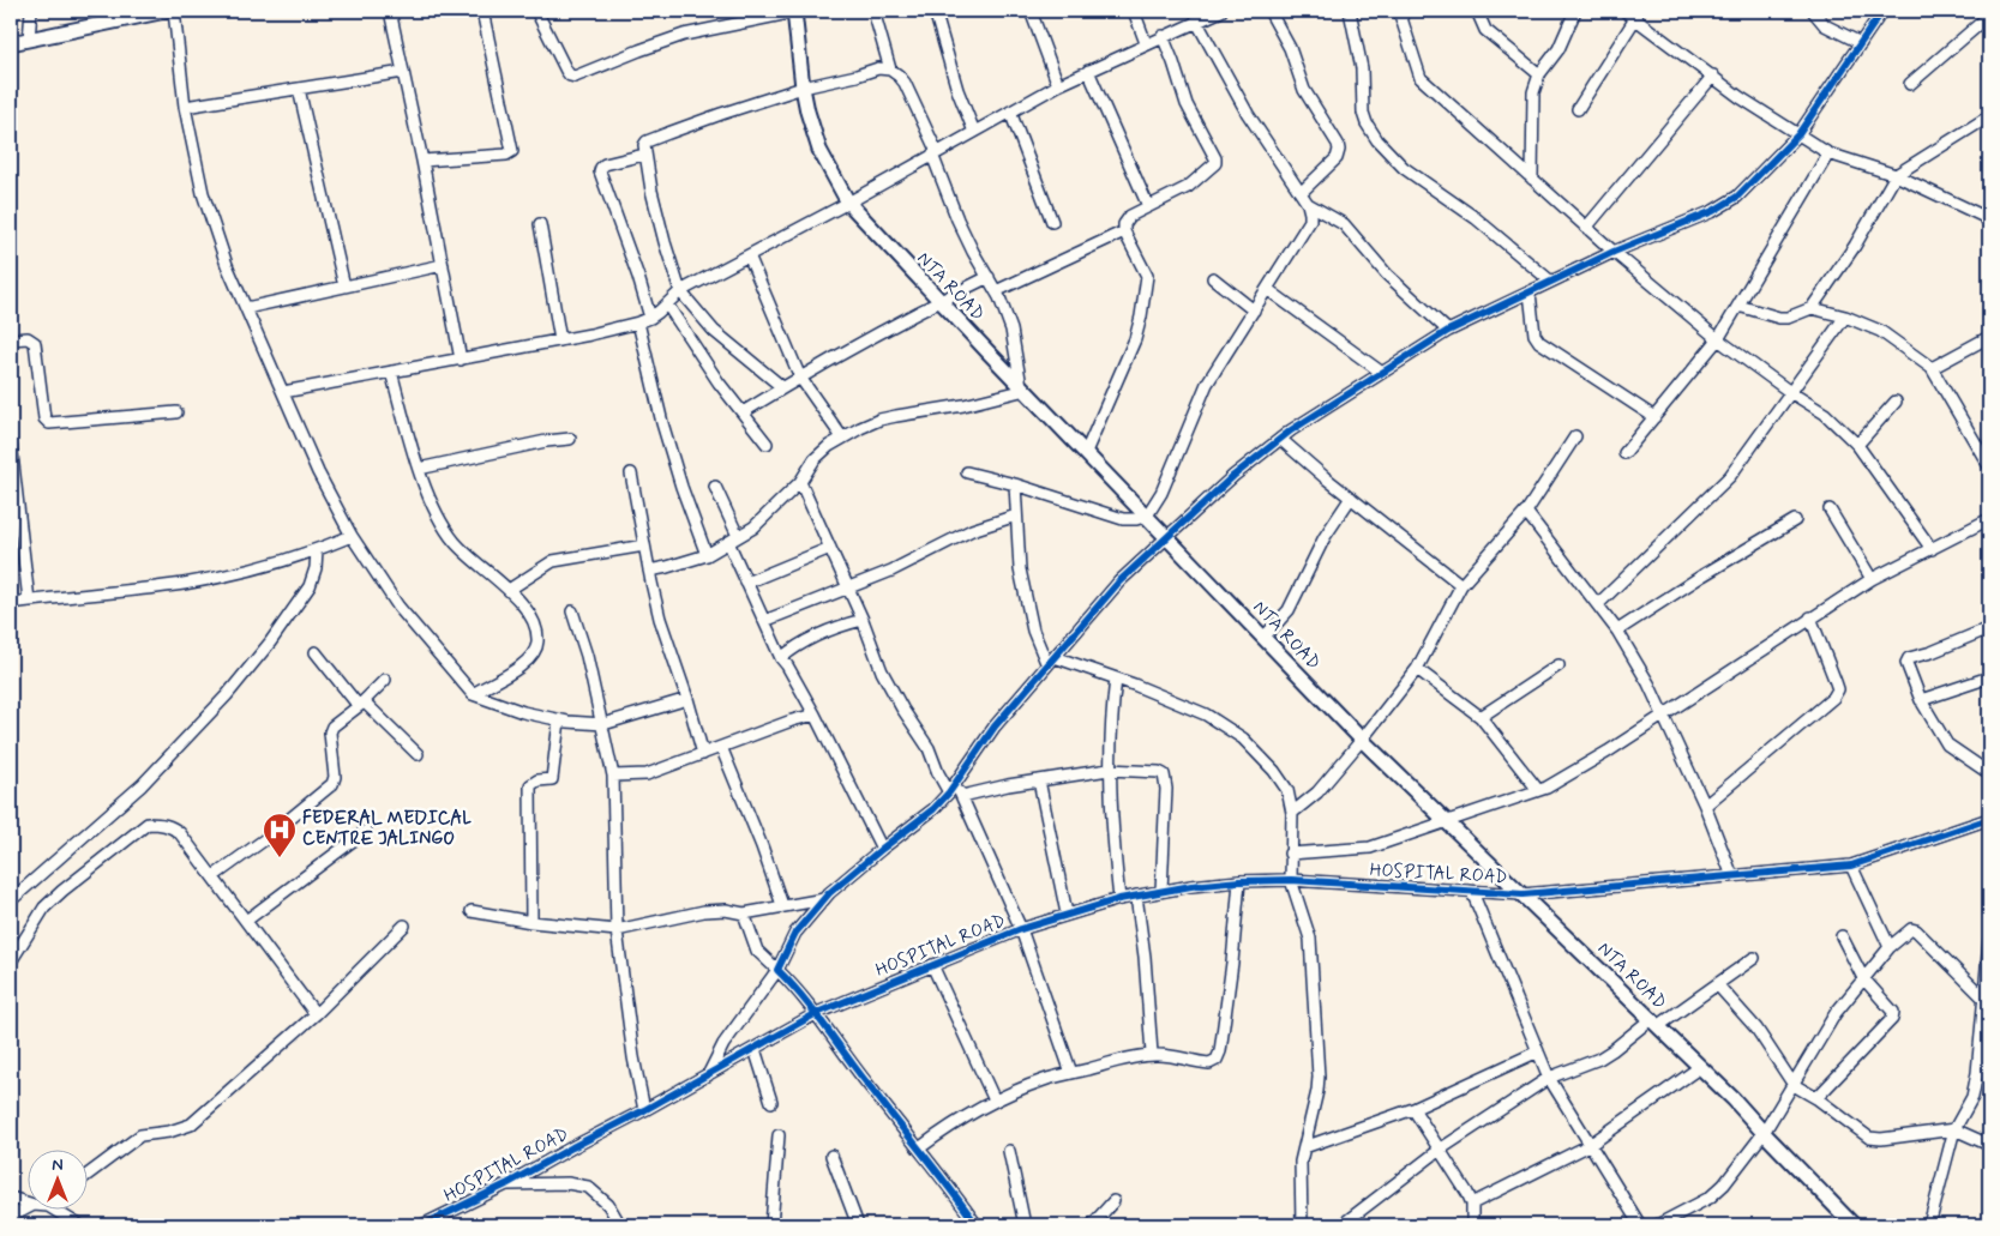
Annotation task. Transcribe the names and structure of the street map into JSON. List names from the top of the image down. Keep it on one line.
{"streets":{"street":["NTA ROAD","HOSPITAL ROAD"]},"crossings":[["NTA ROAD","HOSPITAL ROAD"]],"places":{"hospital":["FEDERAL MEDICAL CENTRE JALINGO"]},"north":"top"}
